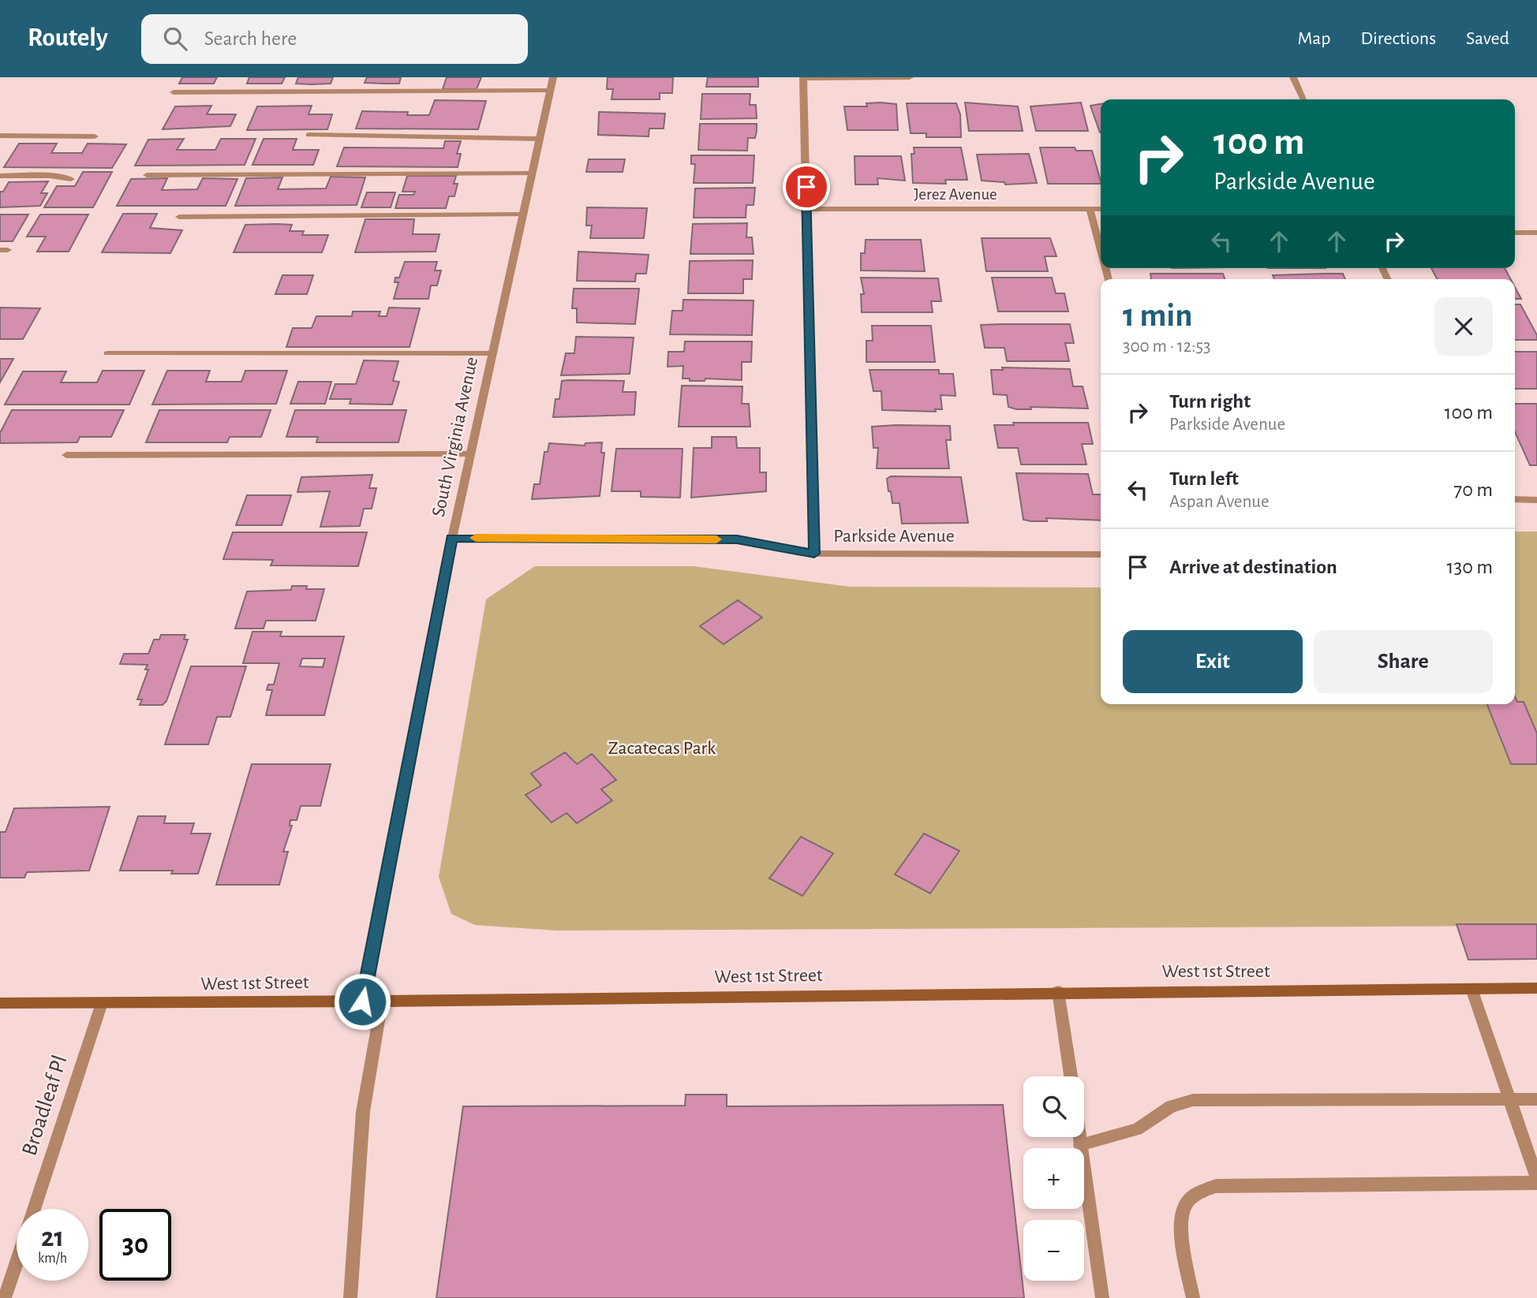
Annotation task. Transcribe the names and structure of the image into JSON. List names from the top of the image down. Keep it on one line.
{"streets":{"street":["Jerez Avenue","South Virginia Avenue","Parkside Avenue","West 1st Street","Broadleaf Pl"]},"crossings":[["South Virginia Avenue","Parkside Avenue"],["South Virginia Avenue","West 1st Street"],["West 1st Street","Broadleaf Pl"]],"parks":["Zacatecas Park"],"page":{"header":"Routely","search":"Search here","nav":["Map","Directions","Saved"],"turn":["100 m","Parkside Avenue"],"heading":["1 min","300 m · 12:53"],"list":[{"name":"Turn right","note":"Parkside Avenue","value":"100 m"},{"name":"Turn left","note":"Aspan Avenue","value":"70 m"},{"name":"Arrive at destination","value":"130 m"}],"buttons":["Exit","Share"],"map_buttons":["+","−"],"speed":"21 km/h","limit":"30"}}
